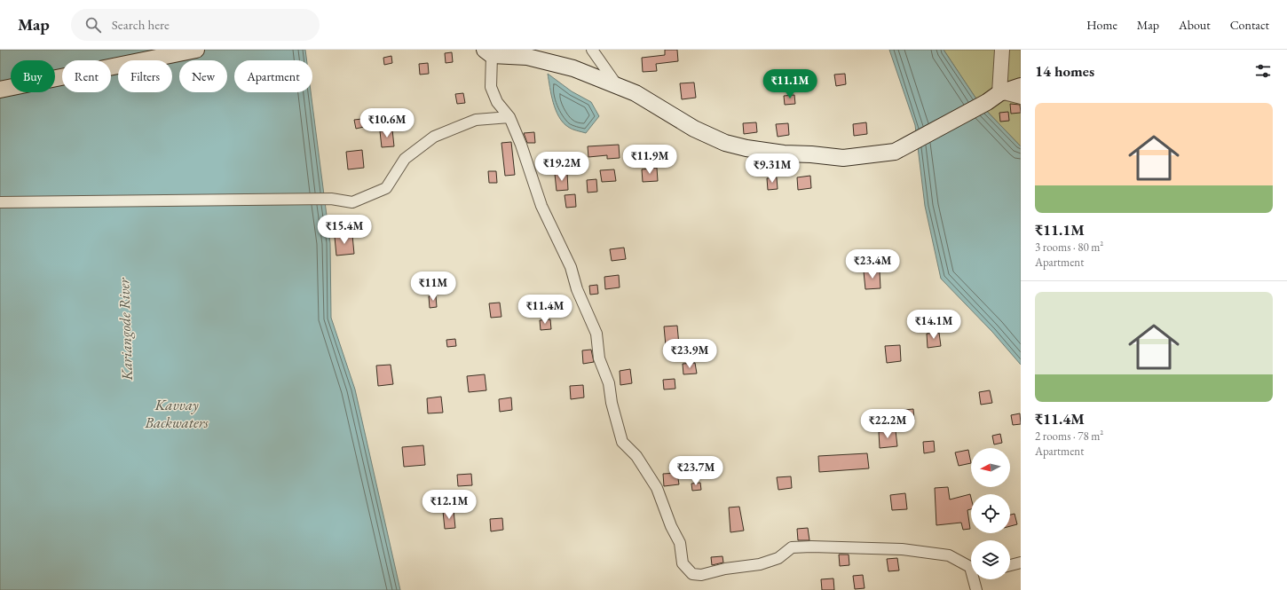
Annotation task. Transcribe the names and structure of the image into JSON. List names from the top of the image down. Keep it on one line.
{"water":["Kariangode River","Kavvay Backwaters"],"north":"left","page":{"header":"Map","search":"Search here","nav":["Home","Map","About","Contact"],"heading":"14 homes","chip":["Buy","Rent","Filters","New","Apartment"],"price":["₹11.1M","₹10.6M","₹11.9M","₹19.2M","₹9.31M","₹15.4M","₹23.4M","₹11M","₹11.4M","₹14.1M","₹23.9M","₹22.2M","₹23.7M","₹12.1M"],"list":[{"name":"₹11.1M","note":"3 rooms · 80 m² · Apartment"},{"name":"₹11.4M","note":"2 rooms · 78 m² · Apartment"}]}}
